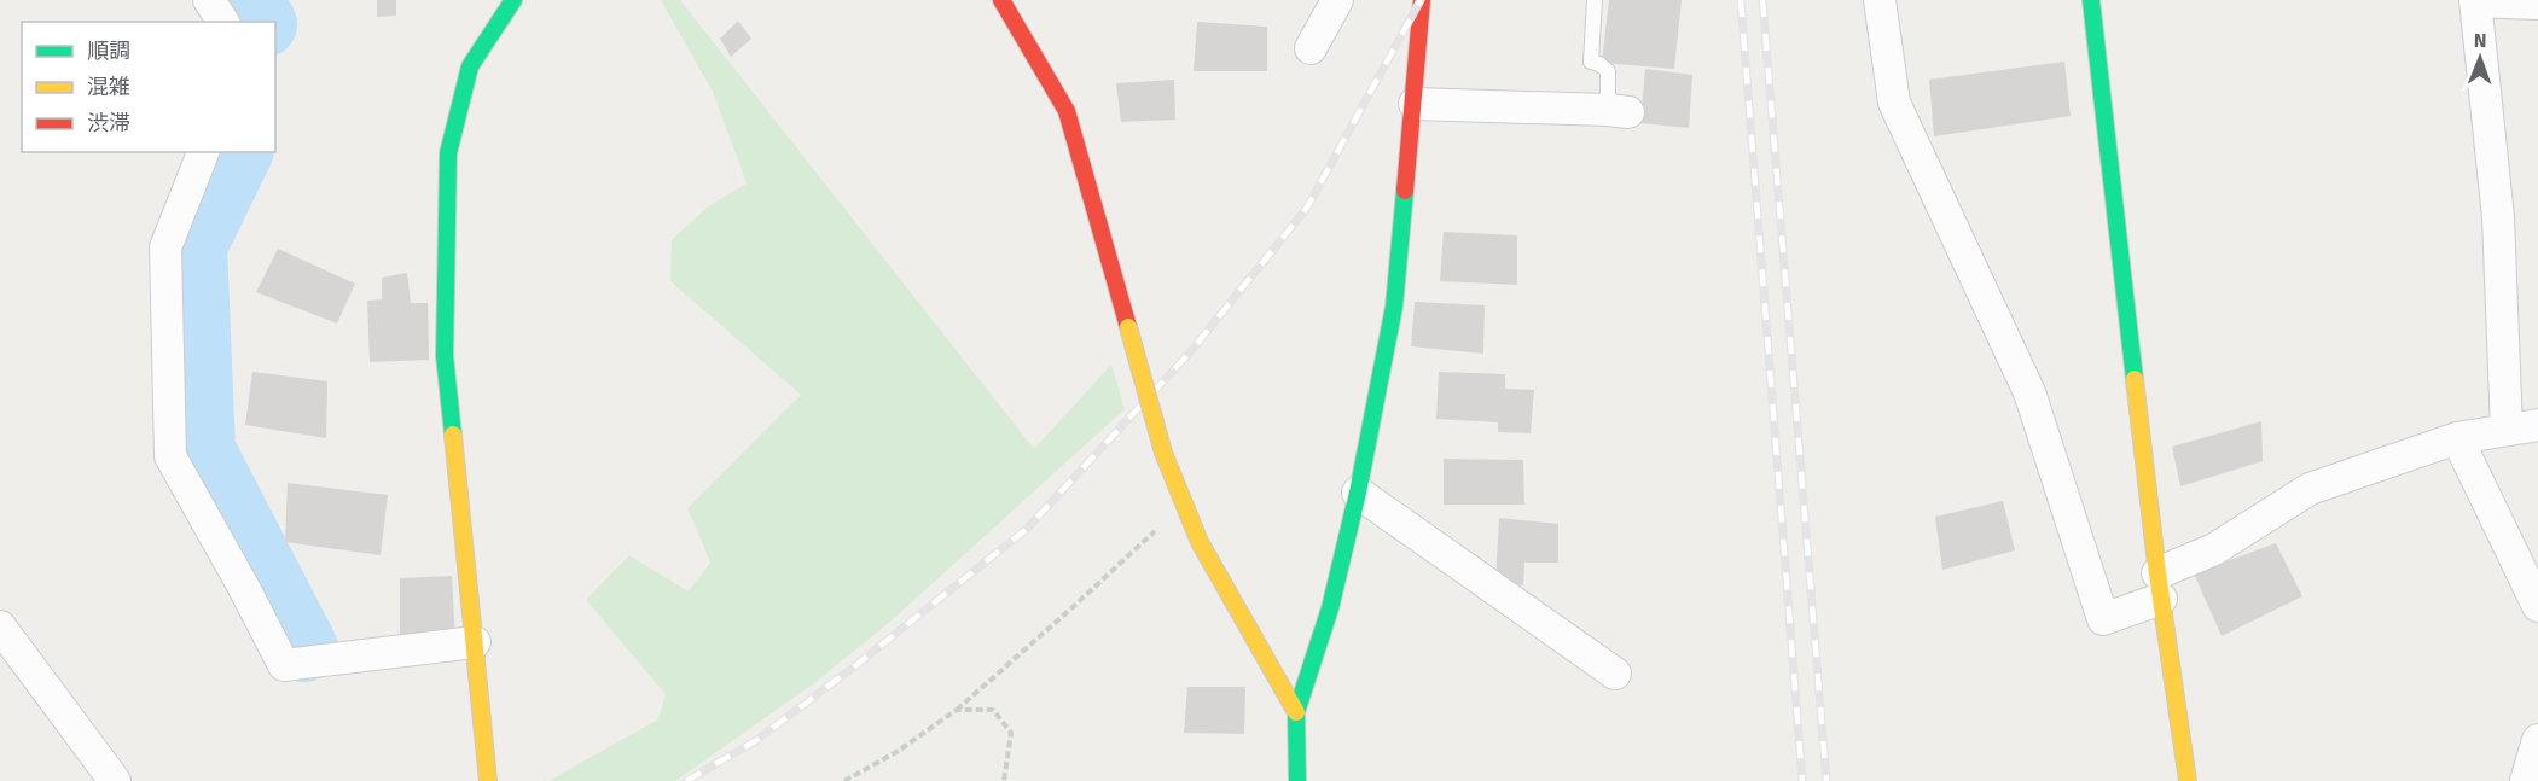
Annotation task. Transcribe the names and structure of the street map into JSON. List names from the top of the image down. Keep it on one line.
{"legend":["順調","混雑","渋滞"],"north":"top"}
